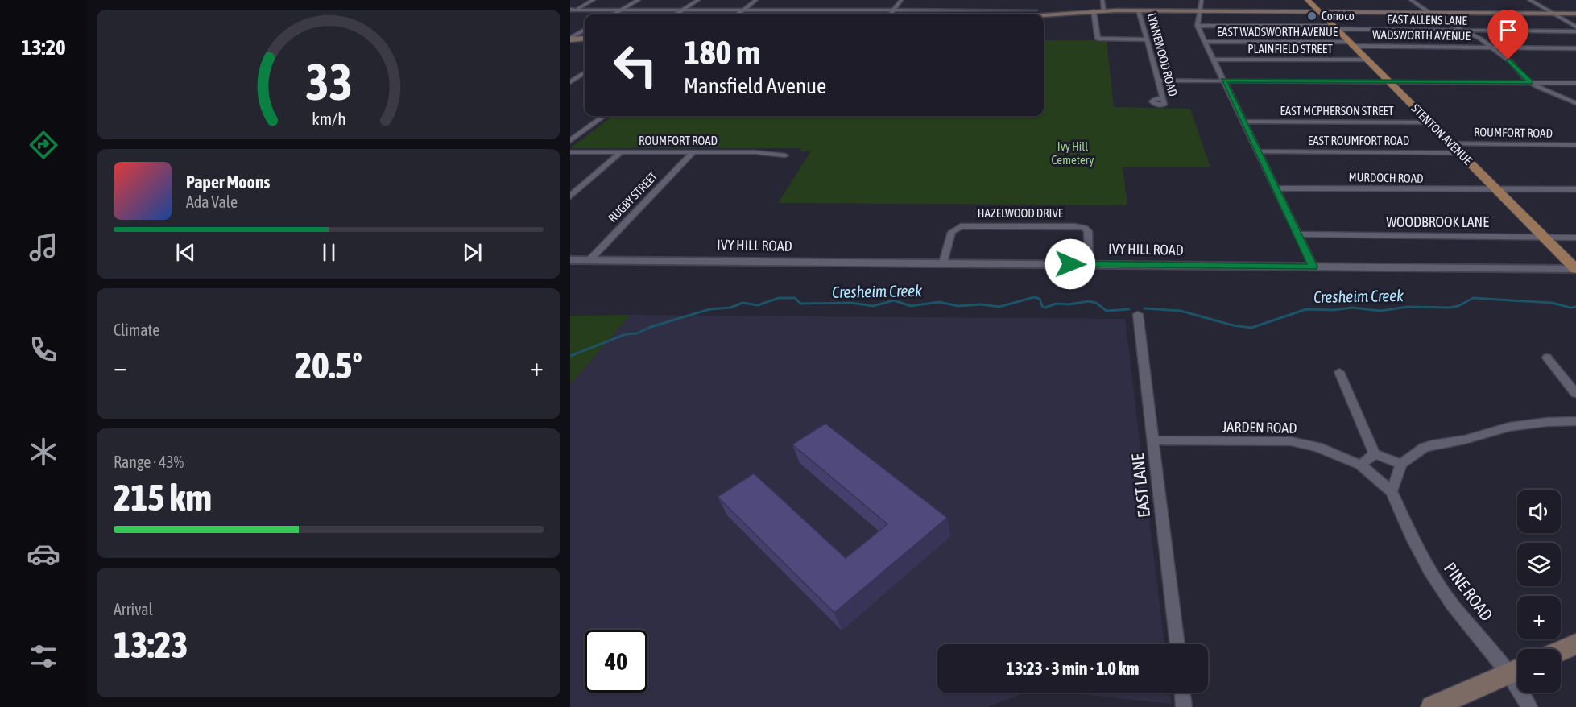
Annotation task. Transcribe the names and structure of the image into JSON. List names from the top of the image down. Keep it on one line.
{"streets":{"main road":["STENTON AVENUE"],"street":["EAST ALLENS LANE","EAST WADSWORTH AVENUE","WADSWORTH AVENUE","PLAINFIELD STREET","LYNNEWOOD ROAD","EAST MCPHERSON STREET","ROUMFORT ROAD","EAST ROUMFORT ROAD","MURDOCH ROAD","RUGBY STREET","HAZELWOOD DRIVE","WOODBROOK LANE","IVY HILL ROAD","JARDEN ROAD","EAST LANE","PINE ROAD"]},"crossings":[["EAST ALLENS LANE","STENTON AVENUE"],["EAST WADSWORTH AVENUE","WADSWORTH AVENUE"],["EAST WADSWORTH AVENUE","STENTON AVENUE"],["WADSWORTH AVENUE","STENTON AVENUE"],["PLAINFIELD STREET","STENTON AVENUE"],["EAST MCPHERSON STREET","STENTON AVENUE"],["ROUMFORT ROAD","STENTON AVENUE"],["ROUMFORT ROAD","RUGBY STREET"],["STENTON AVENUE","EAST ROUMFORT ROAD"],["STENTON AVENUE","MURDOCH ROAD"],["STENTON AVENUE","WOODBROOK LANE"],["STENTON AVENUE","IVY HILL ROAD"],["RUGBY STREET","IVY HILL ROAD"],["HAZELWOOD DRIVE","IVY HILL ROAD"],["JARDEN ROAD","EAST LANE"],["JARDEN ROAD","PINE ROAD"]],"water":["Cresheim Creek"],"parks":["Ivy Hill Cemetery"],"places":["Conoco"],"page":{"tabs":"13:20","turn":["180 m","Mansfield Avenue"],"song":["Paper Moons","Ada Vale"],"tile":["Climate",["Range · 43%","215 km"],["Arrival","13:23"]],"heat":["−","20.5°","+"],"map_buttons":["+","−"],"limit":"40","trip":"13:23 · 3 min · 1.0 km","gauge":["33","km/h"]}}
